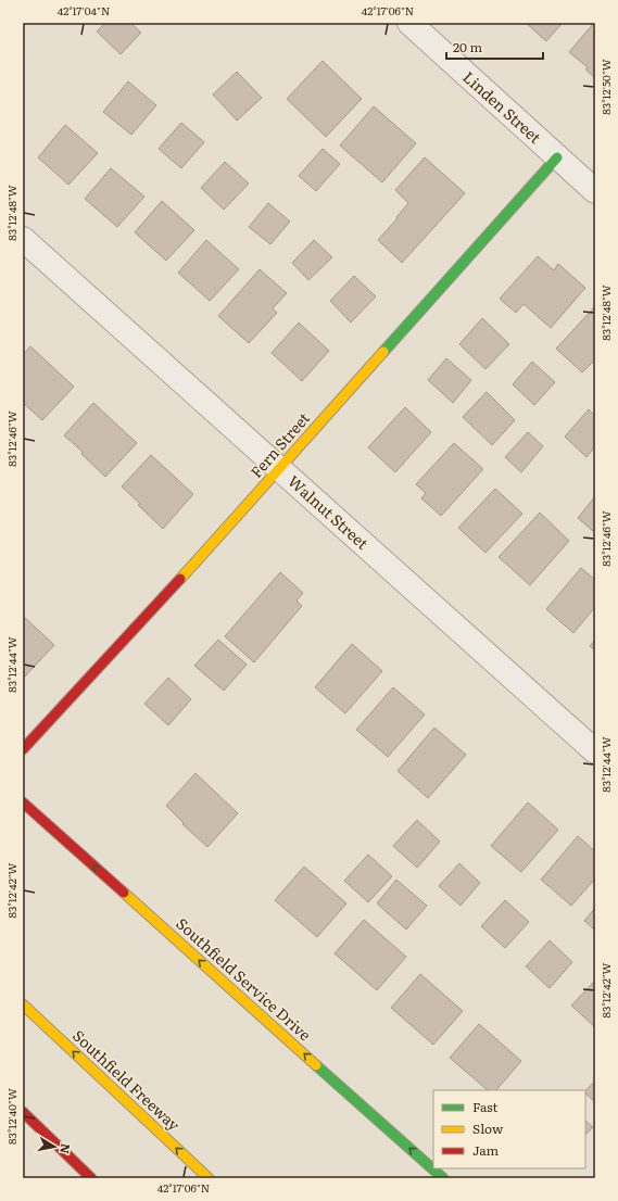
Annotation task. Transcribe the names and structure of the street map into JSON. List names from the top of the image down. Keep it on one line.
{"streets":{"main road":["Fern Street","Southfield Service Drive","Southfield Freeway"],"street":["Linden Street","Walnut Street"]},"crossings":[["Linden Street","Fern Street"],["Fern Street","Walnut Street"]],"one_way":["Southfield Service Drive"],"legend":["Fast","Slow","Jam"],"scale_bar":"20 m","north":"right","coordinates":["42°17'04\"N","42°17'06\"N","83°12'50\"W","83°12'48\"W","83°12'46\"W","83°12'44\"W","83°12'42\"W","83°12'40\"W"]}
